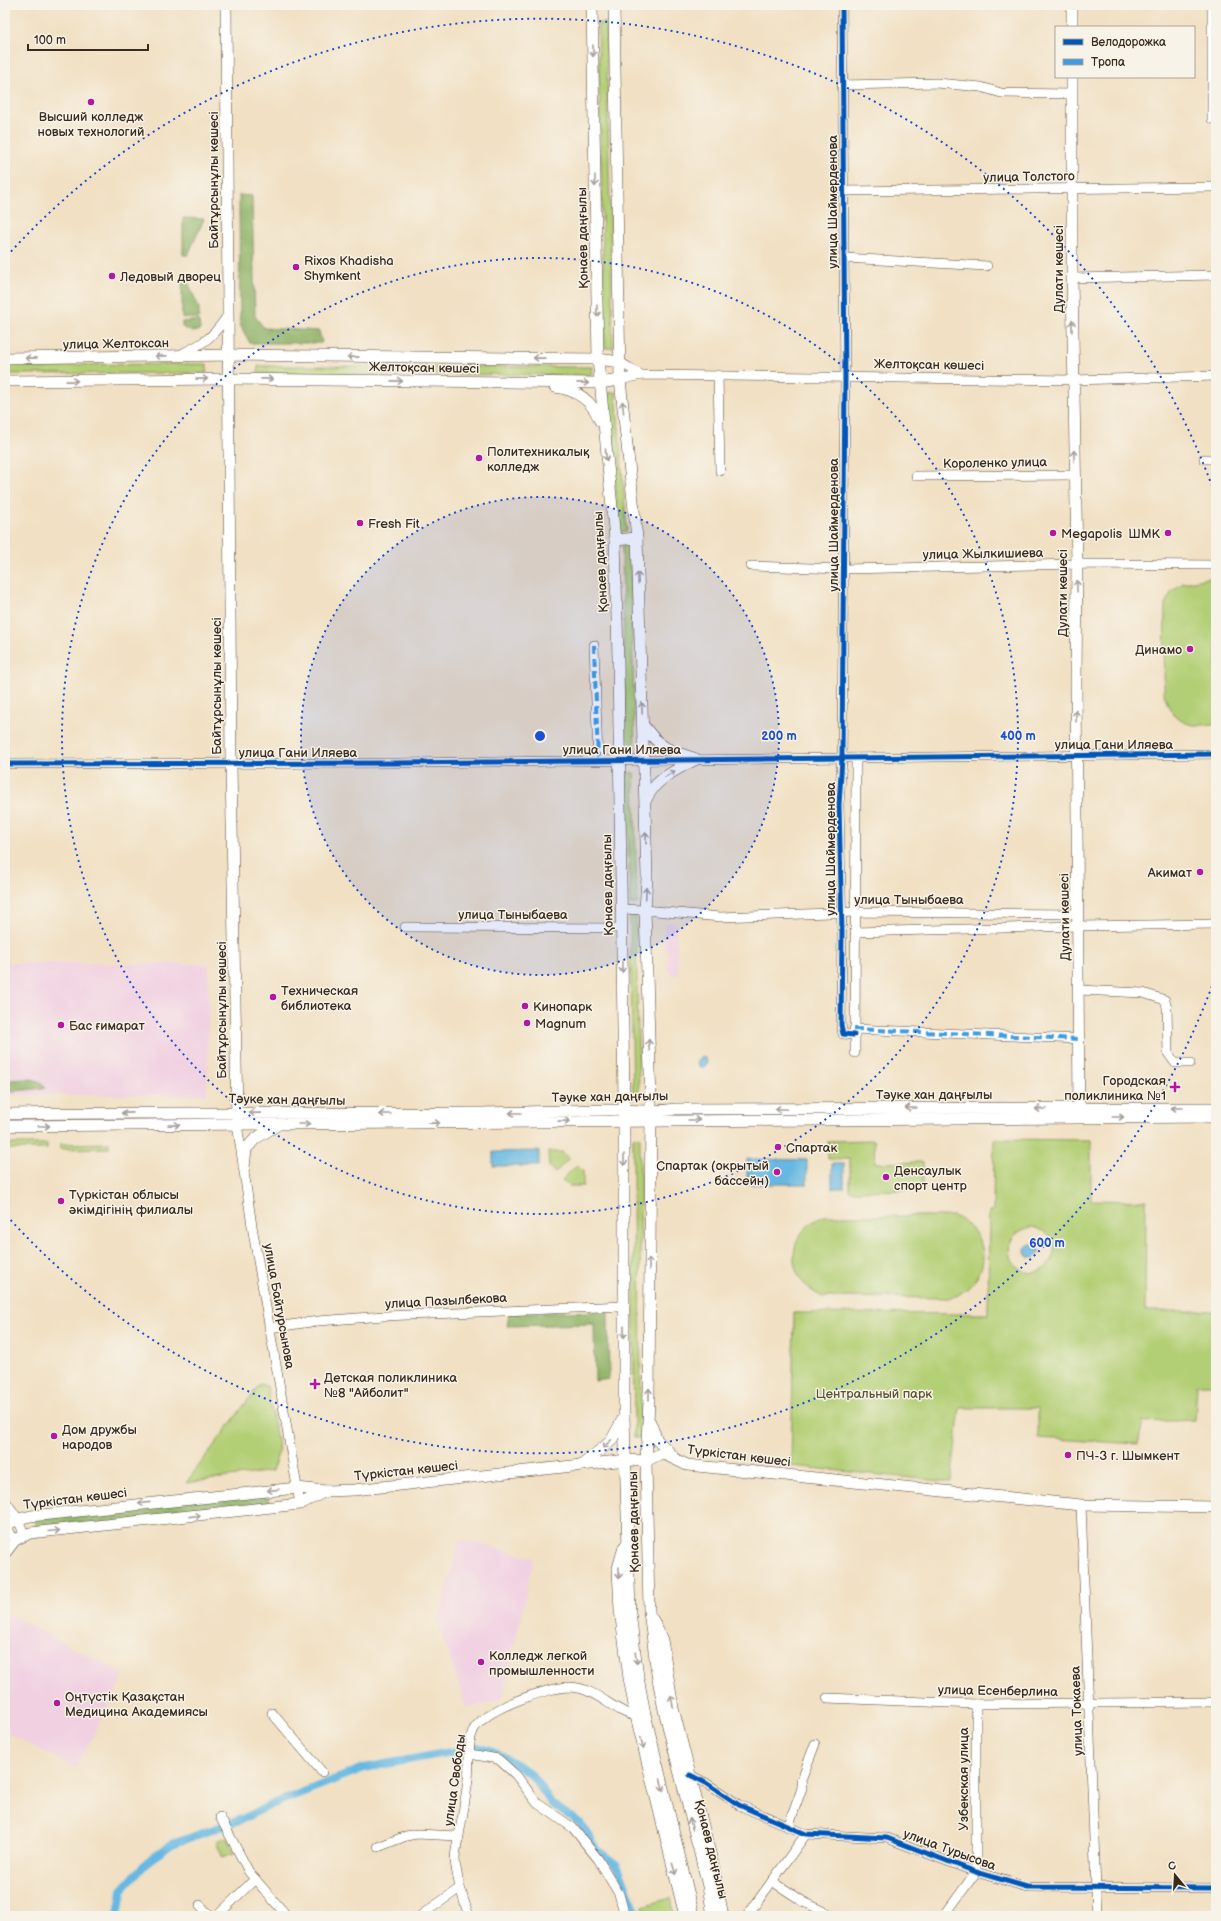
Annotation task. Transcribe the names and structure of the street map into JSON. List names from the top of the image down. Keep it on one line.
{"streets":{"main road":["Байтұрсынұлы көшесі","Қонаев даңғылы","Дулати көшесі","улица Желтоксан","Желтоқсан көшесі","Тәуке хан даңғылы","улица Байтурсынова","Түркістан көшесі"],"street":["улица Толстого","улица Шаймерденова","Короленко улица","улица Жылкишиева","улица Гани Иляева","улица Тыныбаева","улица Пазылбекова","улица Есенберлина","улица Токаева","Узбекская улица","улица Свободы","улица Турысова"]},"crossings":[["улица Толстого","улица Шаймерденова"],["улица Толстого","Дулати көшесі"],["Байтұрсынұлы көшесі","улица Желтоксан"],["Байтұрсынұлы көшесі","Желтоқсан көшесі"],["Байтұрсынұлы көшесі","улица Гани Иляева"],["Байтұрсынұлы көшесі","Тәуке хан даңғылы"],["Байтұрсынұлы көшесі","улица Байтурсынова"],["улица Шаймерденова","Желтоқсан көшесі"],["улица Шаймерденова","улица Жылкишиева"],["улица Шаймерденова","улица Гани Иляева"],["улица Шаймерденова","улица Тыныбаева"],["Қонаев даңғылы","Желтоқсан көшесі"],["Қонаев даңғылы","улица Гани Иляева"],["Қонаев даңғылы","улица Тыныбаева"],["Қонаев даңғылы","Тәуке хан даңғылы"],["Қонаев даңғылы","улица Пазылбекова"],["Қонаев даңғылы","Түркістан көшесі"],["Дулати көшесі","Желтоқсан көшесі"],["Дулати көшесі","Короленко улица"],["Дулати көшесі","улица Жылкишиева"],["Дулати көшесі","улица Гани Иляева"],["Дулати көшесі","улица Тыныбаева"],["Дулати көшесі","Тәуке хан даңғылы"],["улица Желтоксан","Желтоқсан көшесі"],["Тәуке хан даңғылы","улица Байтурсынова"],["улица Пазылбекова","улица Байтурсынова"],["улица Байтурсынова","Түркістан көшесі"],["Түркістан көшесі","улица Токаева"],["улица Есенберлина","улица Токаева"],["улица Есенберлина","Узбекская улица"],["улица Токаева","улица Турысова"],["Узбекская улица","улица Турысова"]],"one_way":["Дулати көшесі"],"parks":["Центральный парк"],"places":{"other":["Высший колледж новых технологий","Rixos Khadisha Shymkent","Ледовый дворец","Политехникалық колледж","Fresh Fit","Megapolis","ШМК","Динамо","Акимат","Техническая библиотека","Кинопарк","Magnum","Бас ғимарат","Спартак","Спартак (окрытый бассейн)","Денсаулык спорт центр","Түркістан облысы әкімдігінің филиалы","Дом дружбы народов","ПЧ-3 г. Шымкент","Колледж легкой промышленности","Оңтүстік Қазақстан Медицина Академиясы"],"health":["Городская поликлиника №1","Детская поликлиника №8 \"Айболит\""]},"legend":["Велодорожка","Тропа"],"scale_bar":"100 m","north":"top","rings":["200 m","400 m","600 m"]}
